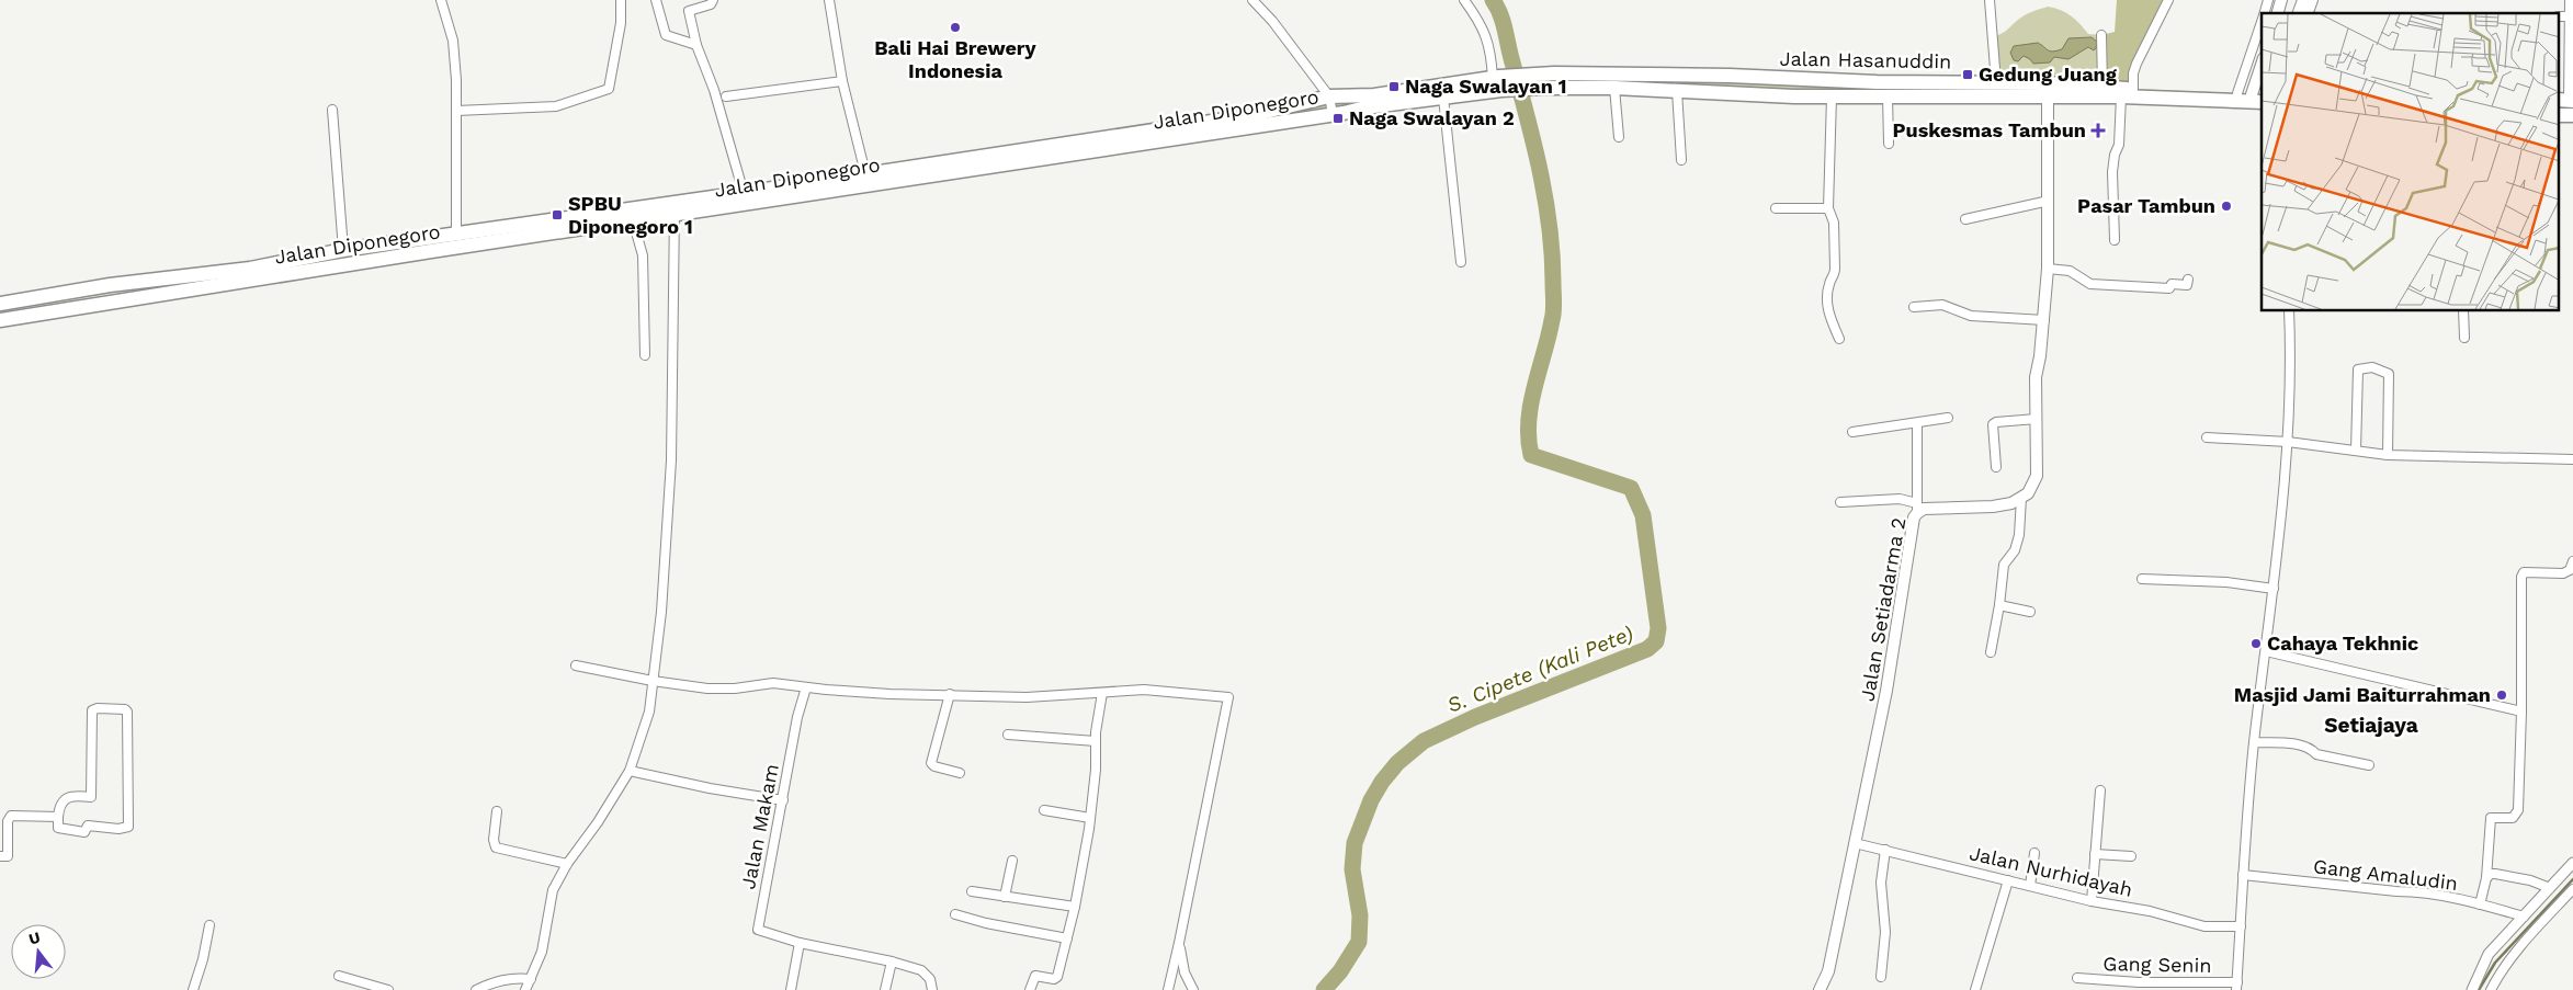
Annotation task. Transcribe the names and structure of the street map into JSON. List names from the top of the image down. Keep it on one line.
{"streets":{"highway":["Jalan Hasanuddin","Jalan Diponegoro"],"main road":["Jalan Setiadarma 2"],"street":["Jalan Makam","Jalan Nurhidayah","Gang Amaludin","Gang Senin"]},"crossings":[["Jalan Hasanuddin","Jalan Diponegoro"],["Jalan Setiadarma 2","Jalan Nurhidayah"]],"districts":["Setiajaya"],"water":["S. Cipete (Kali Pete)"],"places":{"other":["Bali Hai Brewery Indonesia","Pasar Tambun","Cahaya Tekhnic","Masjid Jami Baiturrahman"],"transit":["Gedung Juang","Naga Swalayan 1","Naga Swalayan 2","SPBU Diponegoro 1"],"health":["Puskesmas Tambun"]},"north":"top"}
